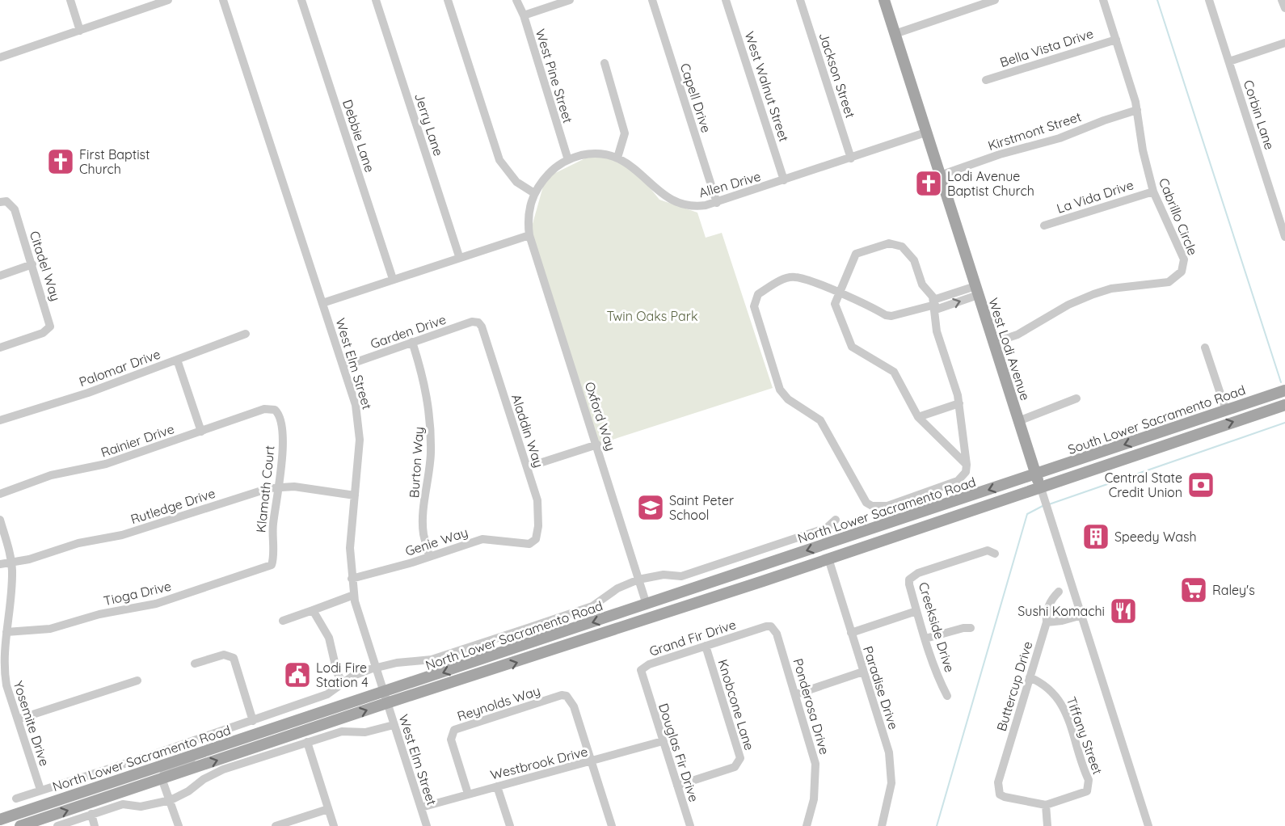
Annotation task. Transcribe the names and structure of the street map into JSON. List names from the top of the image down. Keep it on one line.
{"streets":{"main road":["West Lodi Avenue","South Lower Sacramento Road","North Lower Sacramento Road"],"street":["Bella Vista Drive","Jackson Street","West Pine Street","West Walnut Street","Capell Drive","Corbin Lane","Jerry Lane","Kirstmont Street","Debbie Lane","Allen Drive","La Vida Drive","Cabrillo Circle","Citadel Way","Garden Drive","West Elm Street","Palomar Drive","Oxford Way","Aladdin Way","Rainier Drive","Burton Way","Klamath Court","Rutledge Drive","Genie Way","Tioga Drive","Creekside Drive","Grand Fir Drive","Buttercup Drive","Paradise Drive","Reynolds Way","Knobcone Lane","Ponderosa Drive","Yosemite Drive","Tiffany Street","Douglas Fir Drive","Westbrook Drive"]},"crossings":[["Bella Vista Drive","Cabrillo Circle"],["Jackson Street","Allen Drive"],["West Pine Street","Allen Drive"],["West Walnut Street","Allen Drive"],["Capell Drive","Allen Drive"],["Kirstmont Street","Cabrillo Circle"],["Kirstmont Street","West Lodi Avenue"],["Allen Drive","West Lodi Avenue"],["Allen Drive","Oxford Way"],["La Vida Drive","Cabrillo Circle"],["Cabrillo Circle","West Lodi Avenue"],["Garden Drive","West Elm Street"],["Garden Drive","Aladdin Way"],["Garden Drive","Burton Way"],["West Lodi Avenue","South Lower Sacramento Road"],["West Lodi Avenue","North Lower Sacramento Road"],["West Elm Street","Rutledge Drive"],["West Elm Street","North Lower Sacramento Road"],["West Elm Street","Genie Way"],["West Elm Street","Westbrook Drive"],["Oxford Way","North Lower Sacramento Road"],["South Lower Sacramento Road","North Lower Sacramento Road"],["Aladdin Way","Genie Way"],["Rainier Drive","Klamath Court"],["Burton Way","Genie Way"],["Klamath Court","Rutledge Drive"],["Klamath Court","Tioga Drive"],["Rutledge Drive","Yosemite Drive"],["North Lower Sacramento Road","Paradise Drive"],["Tioga Drive","Yosemite Drive"],["Grand Fir Drive","Knobcone Lane"],["Grand Fir Drive","Ponderosa Drive"],["Grand Fir Drive","Douglas Fir Drive"],["Buttercup Drive","Tiffany Street"],["Reynolds Way","Westbrook Drive"],["Knobcone Lane","Douglas Fir Drive"],["Douglas Fir Drive","Westbrook Drive"]],"parks":["Twin Oaks Park"],"places":{"church":["First Baptist Church","Lodi Avenue Baptist Church"],"bank":["Central State Credit Union"],"school or university":["Saint Peter School"],"building":["Speedy Wash"],"supermarket":["Raley's"],"restaurant":["Sushi Komachi"],"public building":["Lodi Fire Station 4"]}}
